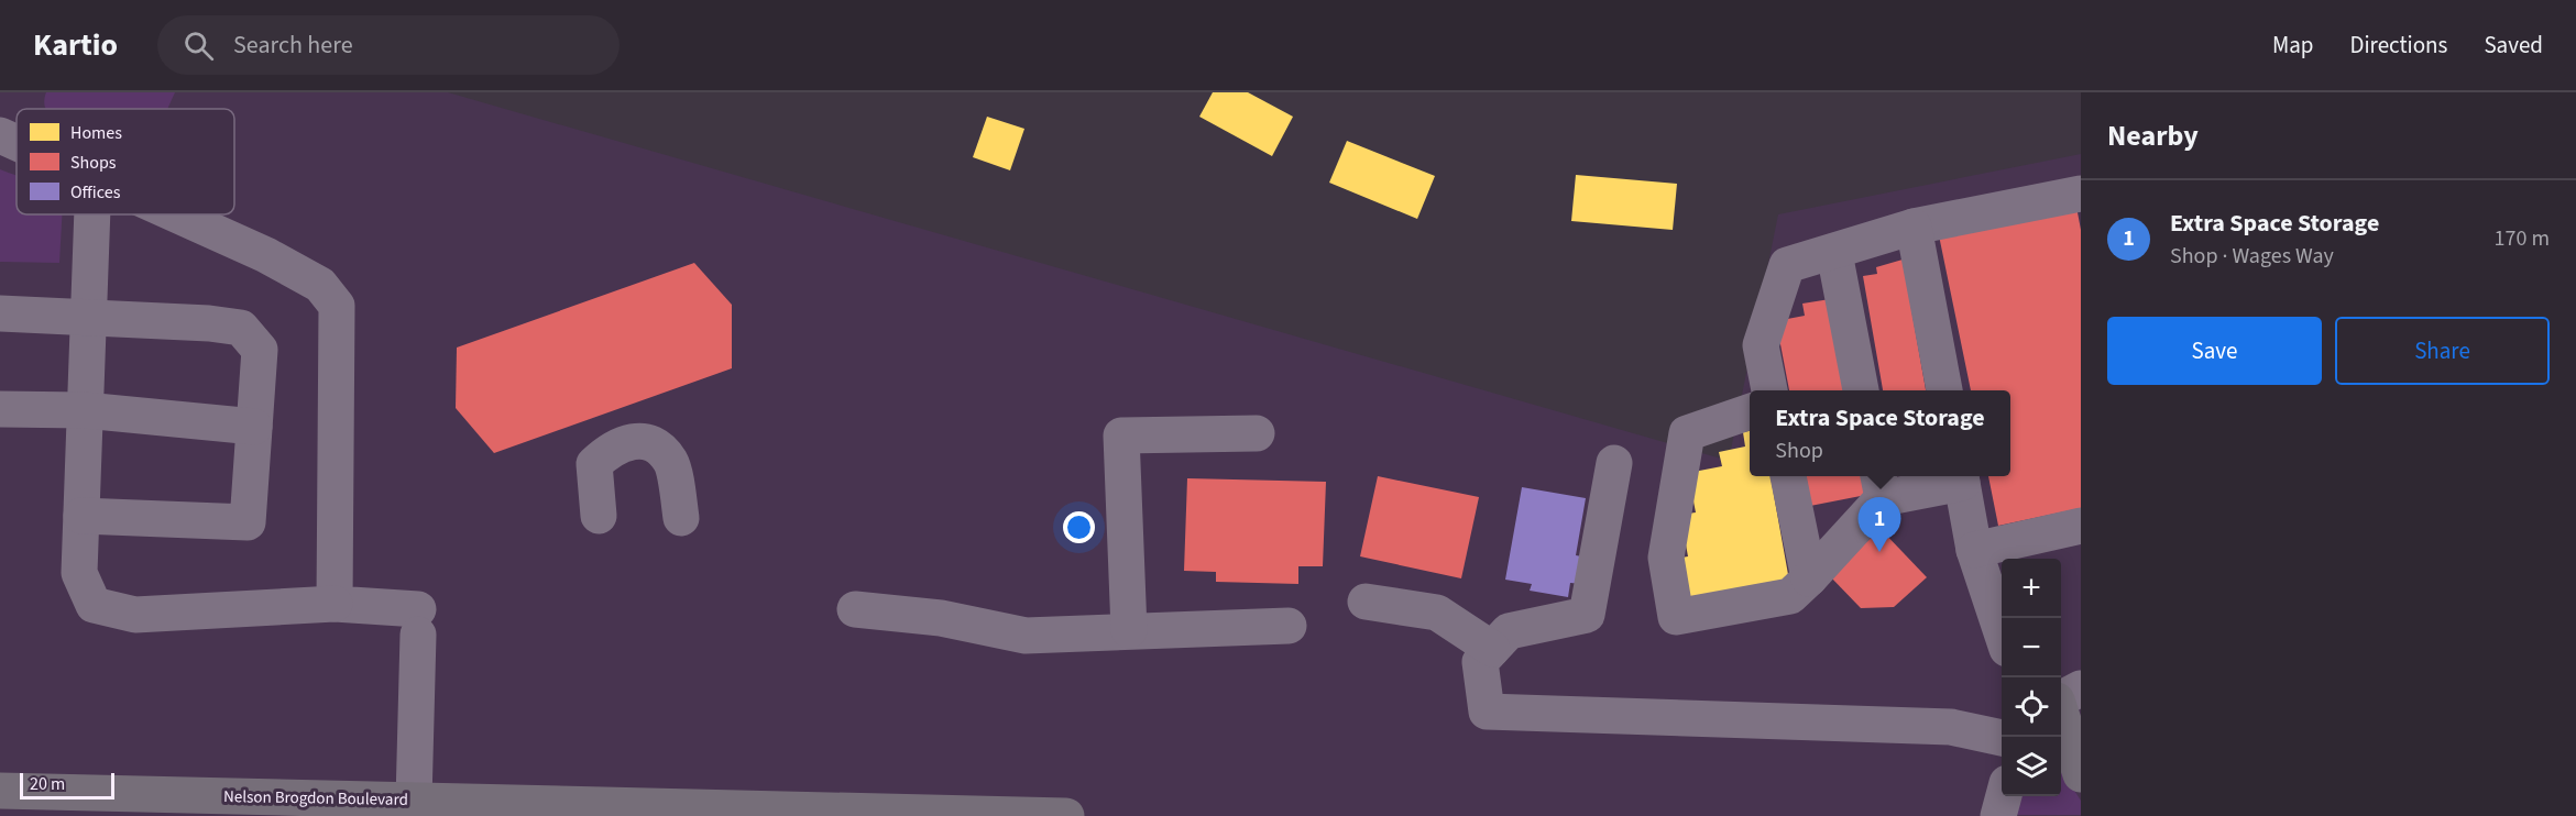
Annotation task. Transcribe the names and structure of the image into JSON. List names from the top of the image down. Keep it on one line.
{"streets":{"highway":["Nelson Brogdon Boulevard"]},"legend":["Homes","Shops","Offices"],"scale_bar":"20 m","page":{"header":"Kartio","search":"Search here","nav":["Map","Directions","Saved"],"heading":"Nearby","list":[{"mark":"1","name":"Extra Space Storage","note":"Shop · Wages Way","value":"170 m"}],"buttons":["Save","Share"],"popup":["Extra Space Storage","Shop"],"pins":"1","map_buttons":["+","−"],"scale":"20 m"}}
